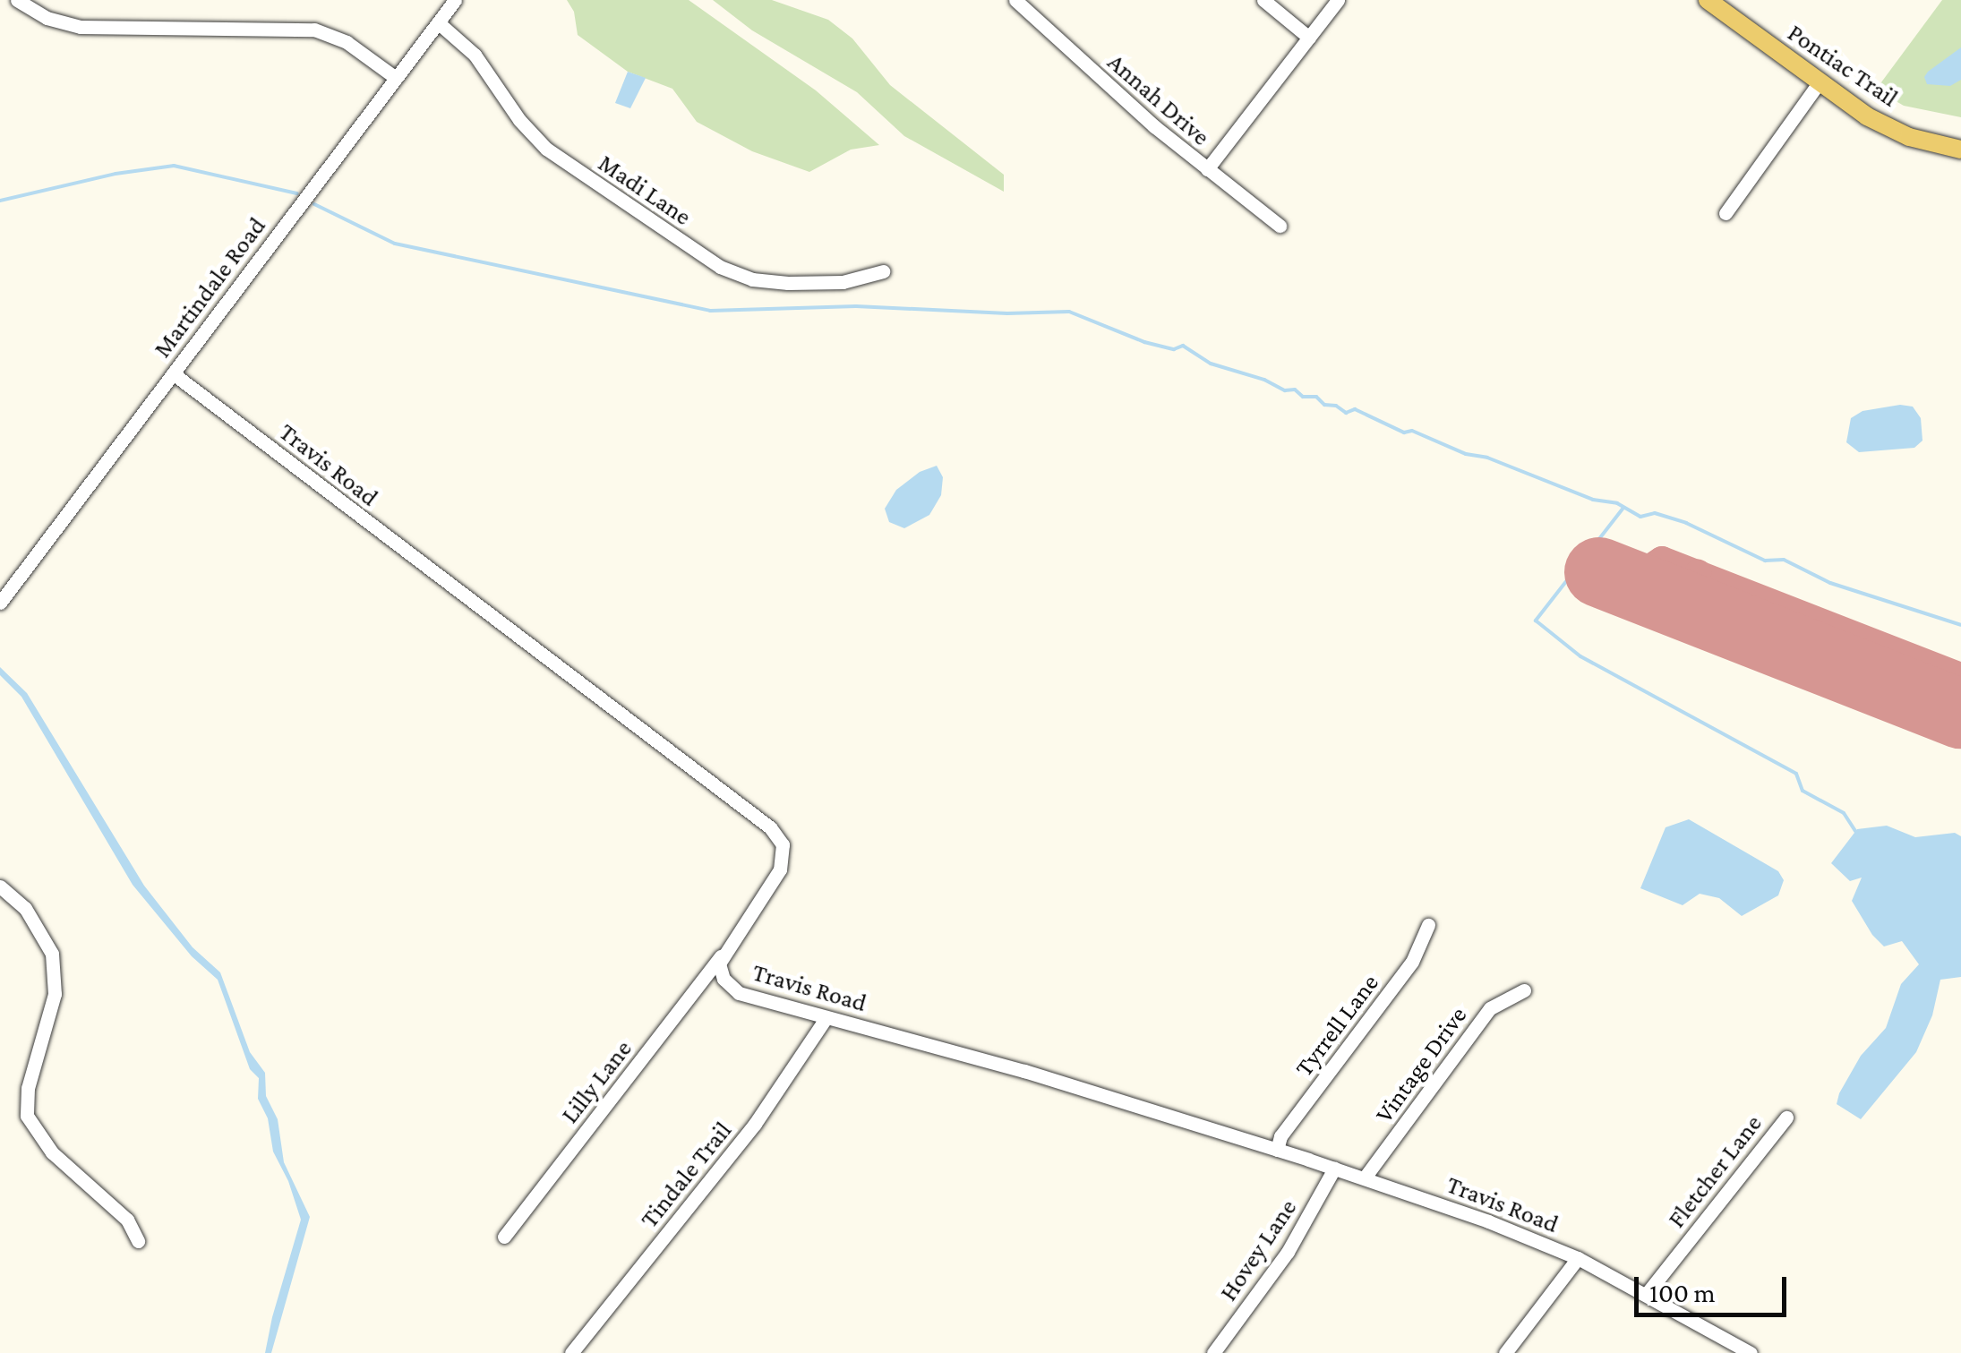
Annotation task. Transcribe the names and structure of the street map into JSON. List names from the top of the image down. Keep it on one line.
{"streets":{"main road":["Pontiac Trail"],"street":["Annah Drive","Madi Lane","Martindale Road","Travis Road","Tyrrell Lane","Vintage Drive","Lilly Lane","Fletcher Lane","Tindale Trail","Hovey Lane"]},"crossings":[["Madi Lane","Martindale Road"],["Martindale Road","Travis Road"],["Travis Road","Tyrrell Lane"],["Travis Road","Vintage Drive"],["Travis Road","Lilly Lane"],["Travis Road","Fletcher Lane"],["Travis Road","Tindale Trail"],["Travis Road","Hovey Lane"]],"scale_bar":"100 m"}
